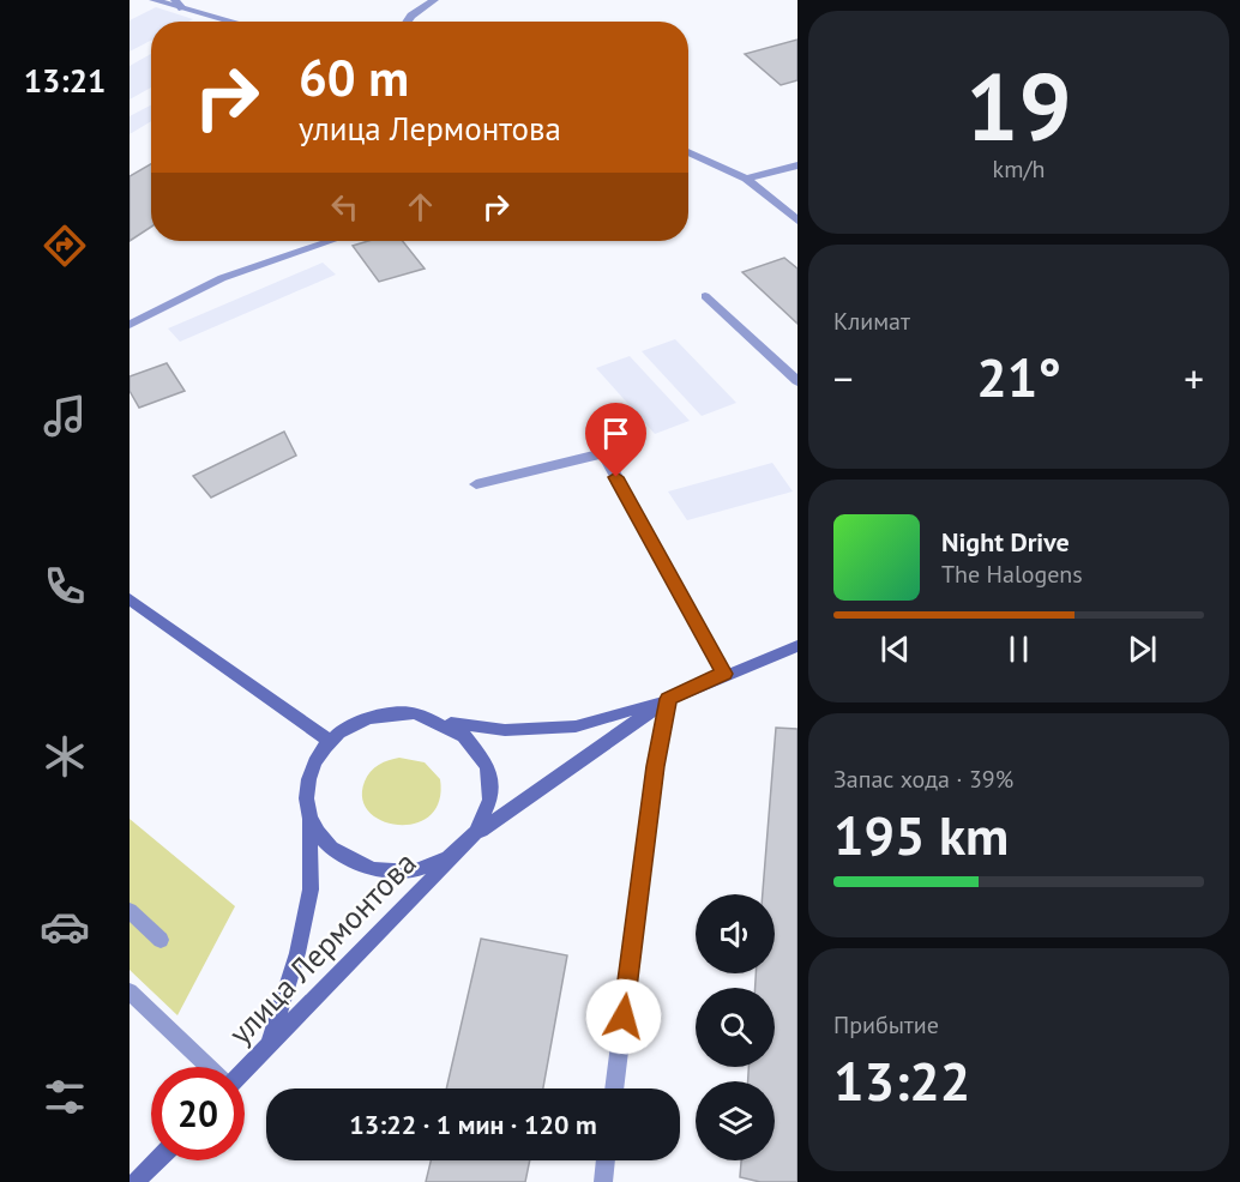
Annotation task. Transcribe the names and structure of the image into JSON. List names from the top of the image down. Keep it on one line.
{"streets":{"main road":["улица Лермонтова"]},"page":{"tabs":"13:21","tile":[["19","km/h"],"Климат",["Запас хода · 39%","195 km"],["Прибытие","13:22"]],"turn":["60 m","улица Лермонтова"],"heat":["−","21°","+"],"song":["Night Drive","The Halogens"],"limit":"20","trip":"13:22 · 1 мин · 120 m"}}
